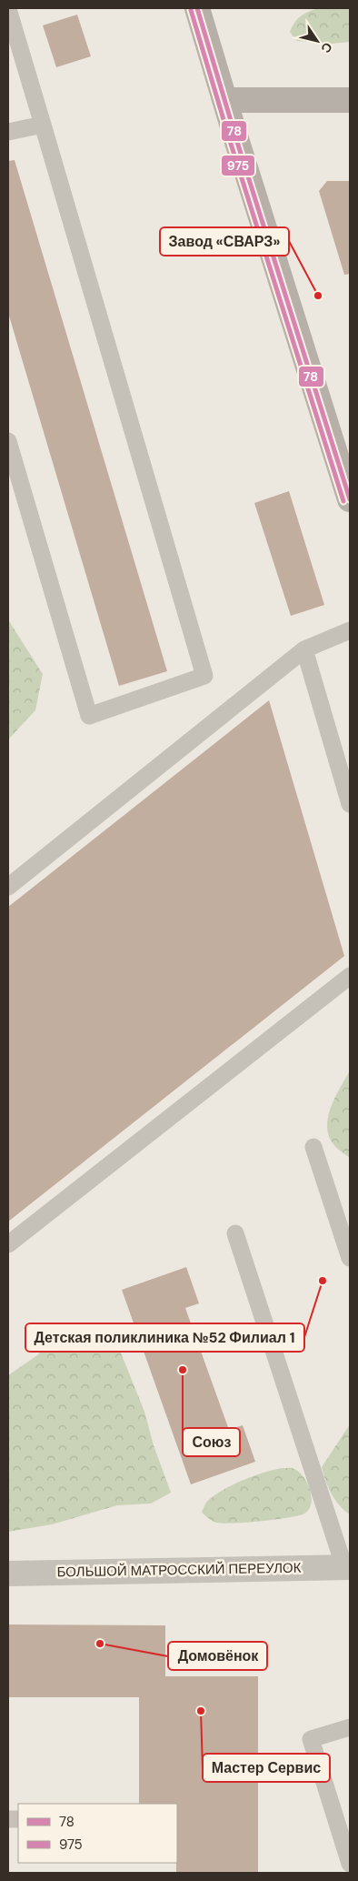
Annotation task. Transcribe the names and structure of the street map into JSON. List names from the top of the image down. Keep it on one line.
{"streets":{"street":["БОЛЬШОЙ МАТРОССКИЙ ПЕРЕУЛОК"]},"places":["Завод «СВАРЗ»","Детская поликлиника №52 Филиал 1","Союз","Домовёнок","Мастер Сервис"],"lines":["transit line 78","transit line 975"],"legend":["78","975"],"north":"bottom right"}
